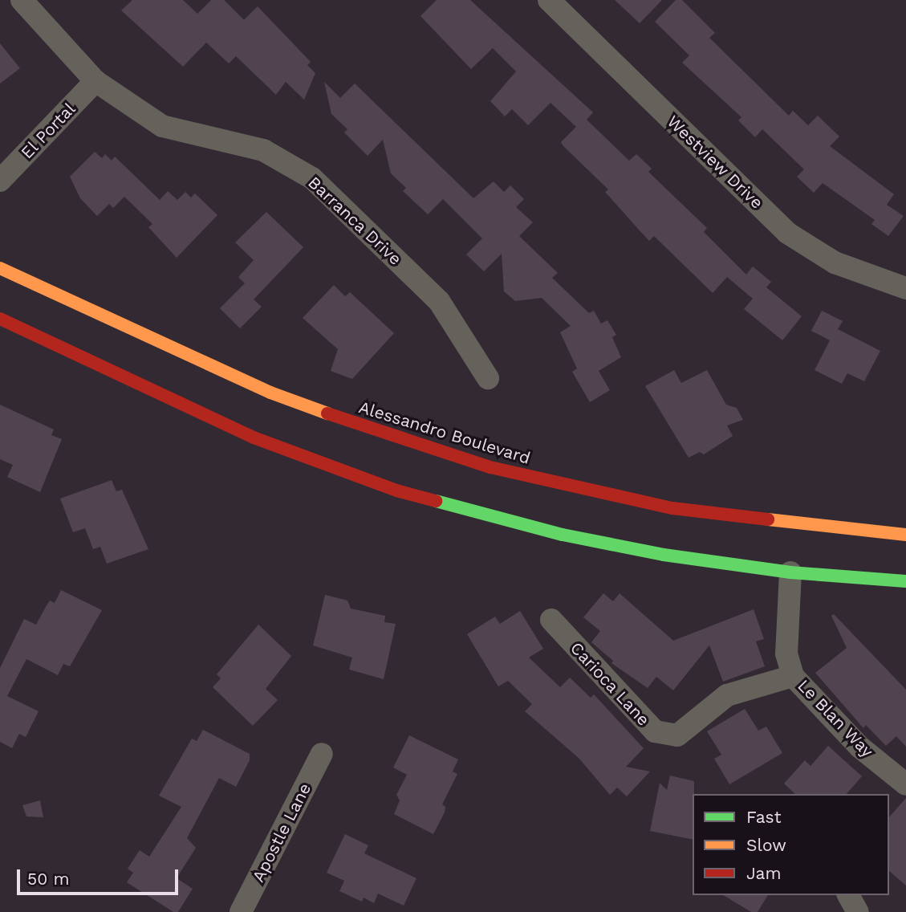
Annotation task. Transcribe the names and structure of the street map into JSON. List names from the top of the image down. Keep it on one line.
{"streets":{"main road":["Alessandro Boulevard"],"street":["El Portal","Westview Drive","Barranca Drive","Carioca Lane","Le Blan Way","Apostle Lane"]},"crossings":[["El Portal","Barranca Drive"],["Carioca Lane","Le Blan Way"]],"legend":["Fast","Slow","Jam"],"scale_bar":"50 m"}
